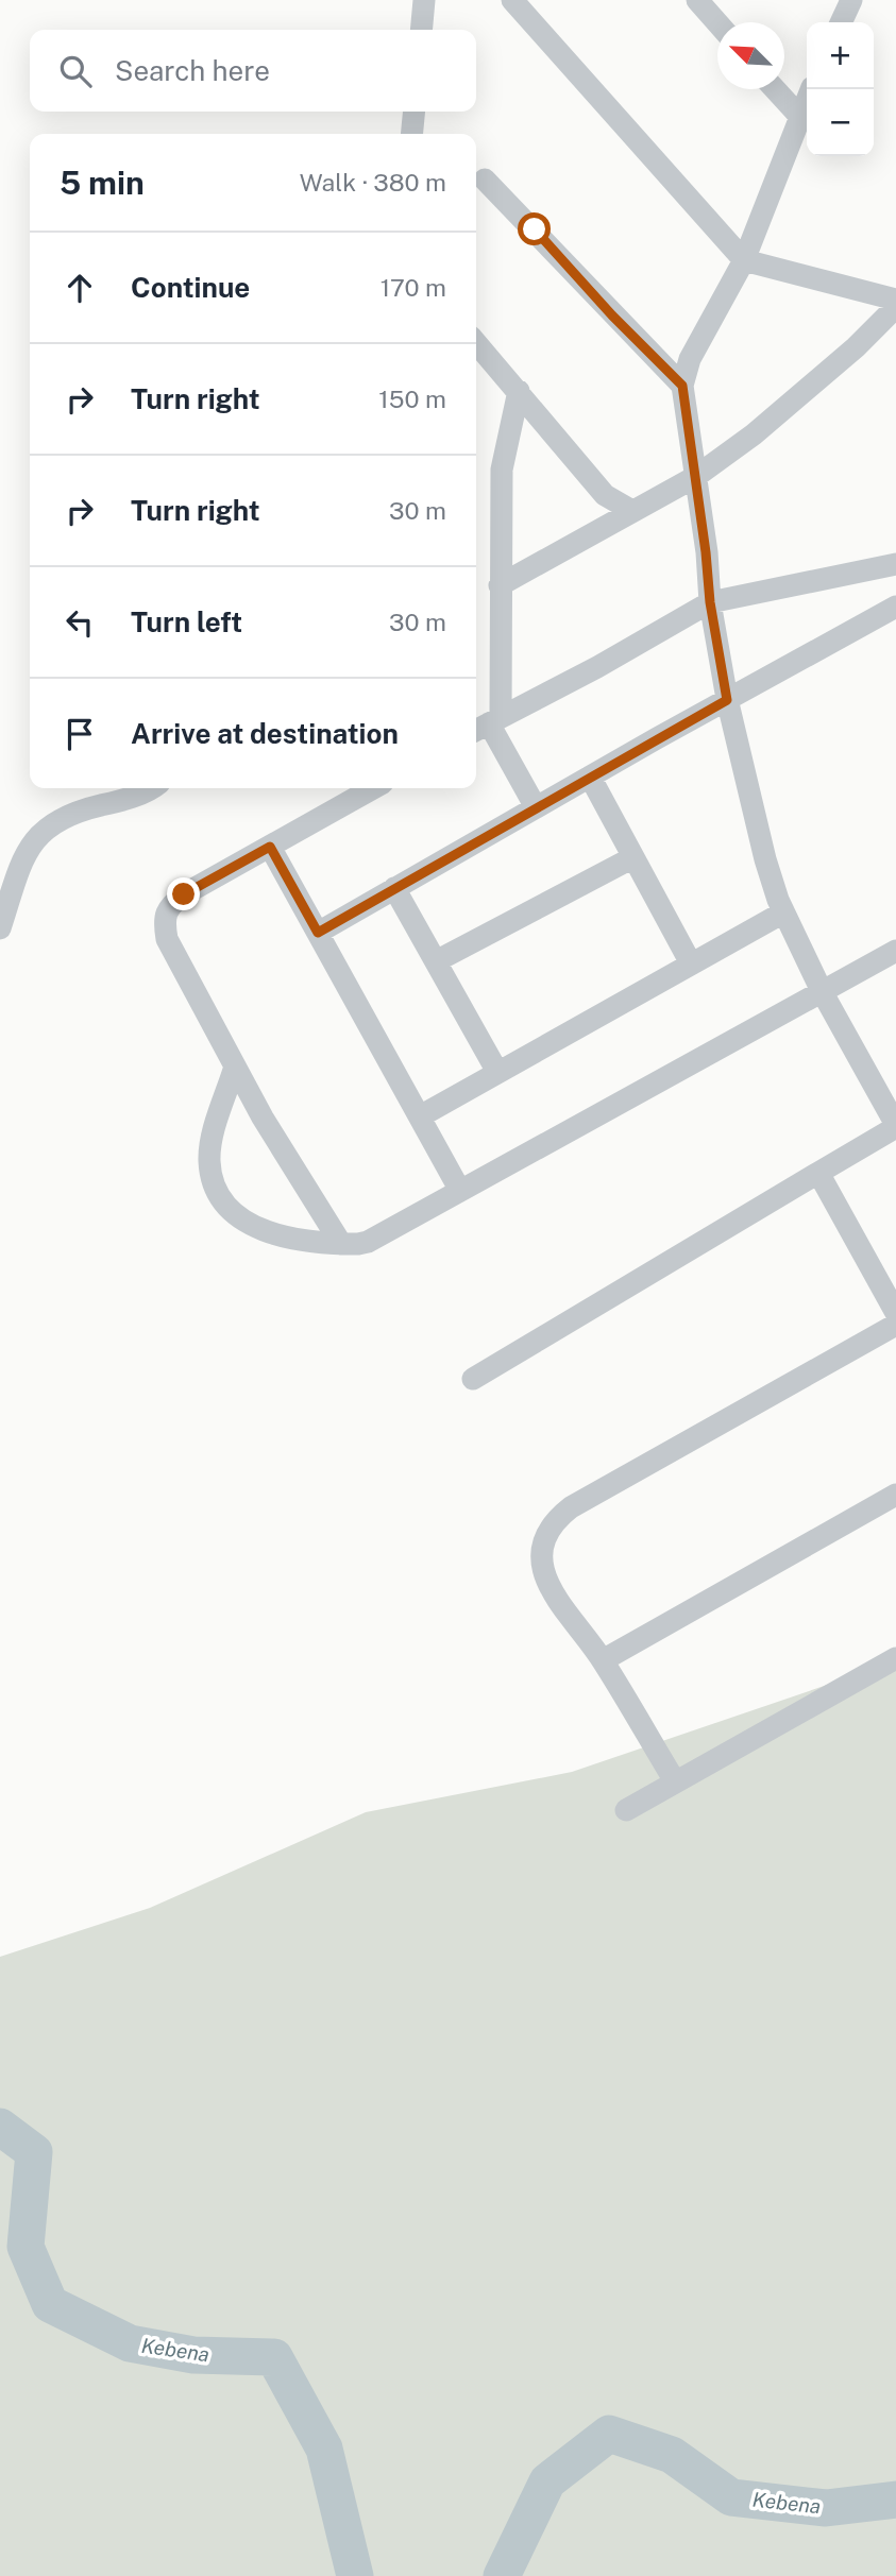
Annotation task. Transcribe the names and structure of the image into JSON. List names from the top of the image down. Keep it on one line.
{"water":["Kebena"],"north":"top left","page":{"map_buttons":["+","−"],"search":"Search here","heading":["5 min","Walk · 380 m"],"list":[["Continue","170 m"],["Turn right","150 m"],["Turn right","30 m"],["Turn left","30 m"],"Arrive at destination"]}}
